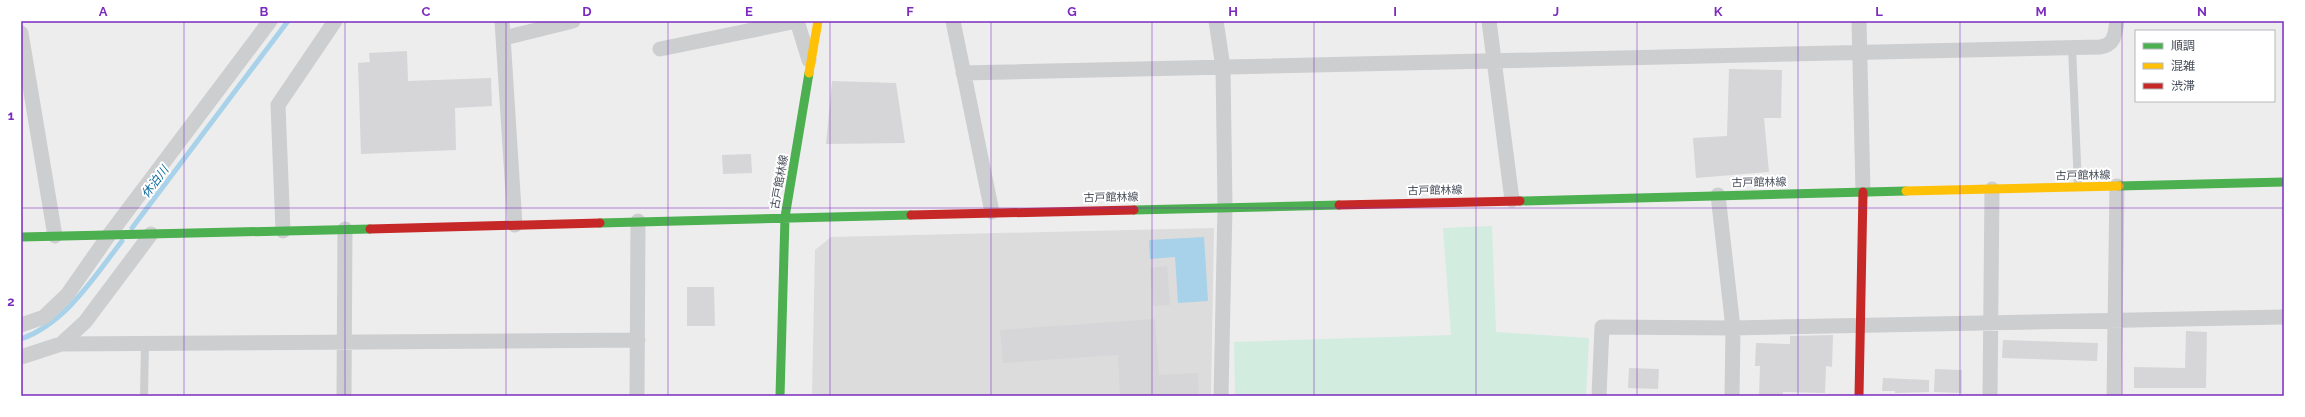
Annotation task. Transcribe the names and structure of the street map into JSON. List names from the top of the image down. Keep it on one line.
{"streets":{"main road":["古戸館林線"]},"water":["休泊川"],"legend":["順調","混雑","渋滞"],"grid":{"columns":["A","B","C","D","E","F","G","H","I","J","K","L","M","N"],"rows":["1","2"]}}
